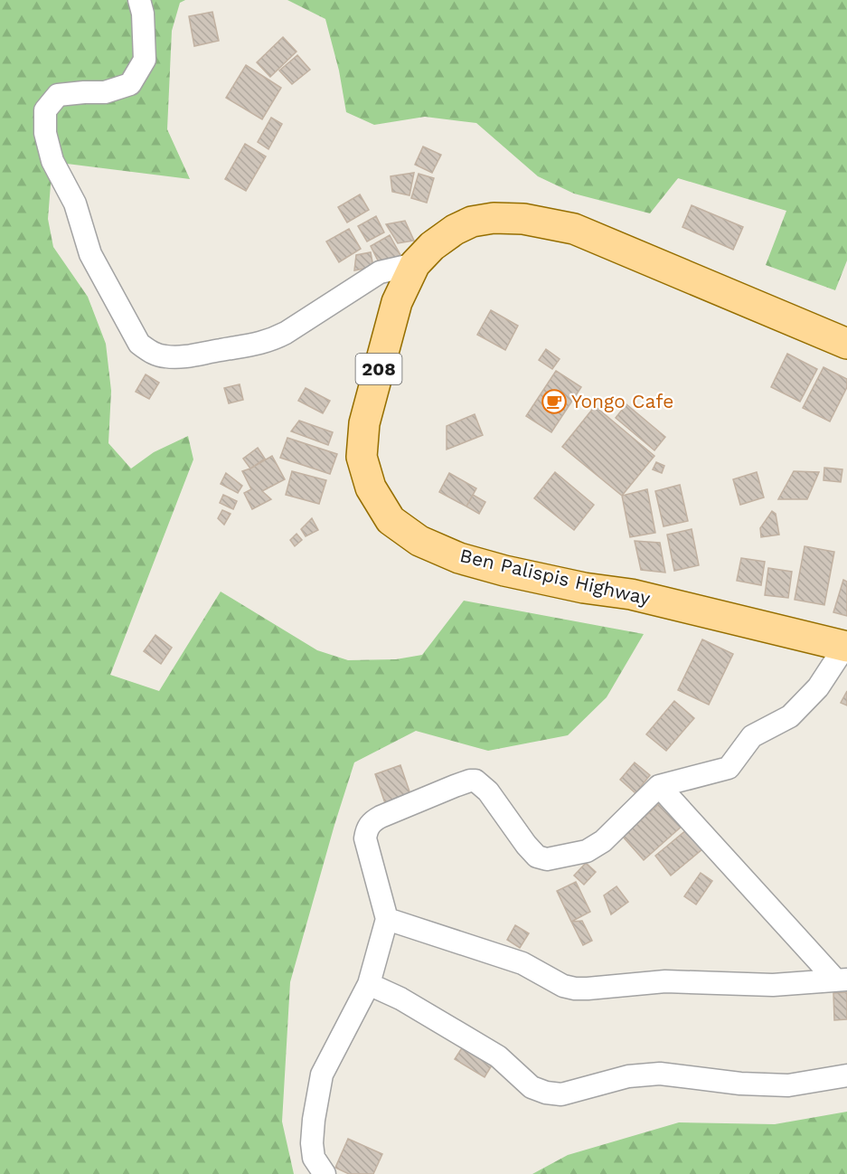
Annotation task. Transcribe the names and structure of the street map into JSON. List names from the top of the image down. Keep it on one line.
{"streets":{"main road":["208","Ben Palispis Highway"]},"places":{"cafe":["Yongo Cafe"]}}
